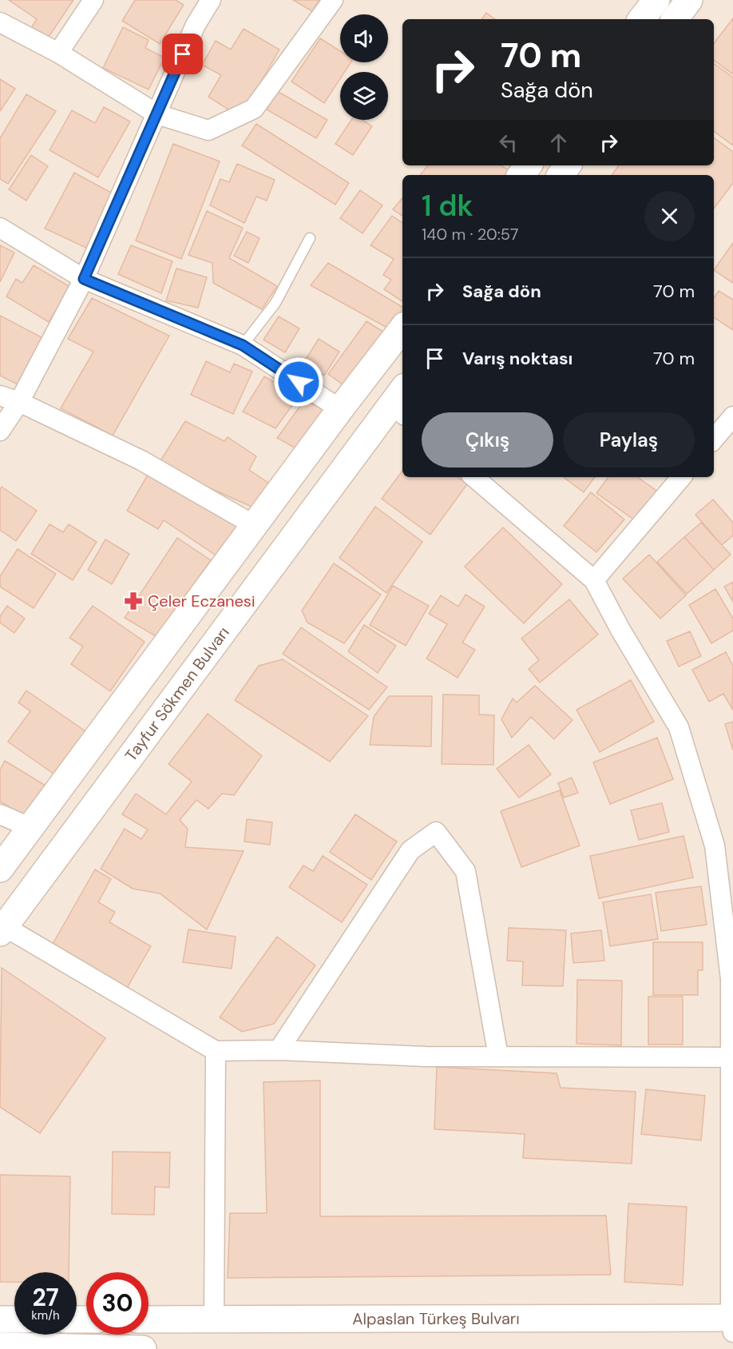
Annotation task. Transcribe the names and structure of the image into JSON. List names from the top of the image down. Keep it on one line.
{"streets":{"main road":["Tayfur Sökmen Bulvarı","Alpaslan Türkeş Bulvarı"]},"places":{"pharmacy":["Çeler Eczanesi"]},"page":{"turn":["70 m","Sağa dön"],"heading":["1 dk","140 m · 20:57"],"list":[{"name":"Sağa dön","value":"70 m"},{"name":"Varış noktası","value":"70 m"}],"buttons":["Çıkış","Paylaş"],"speed":"27 km/h","limit":"30"}}
